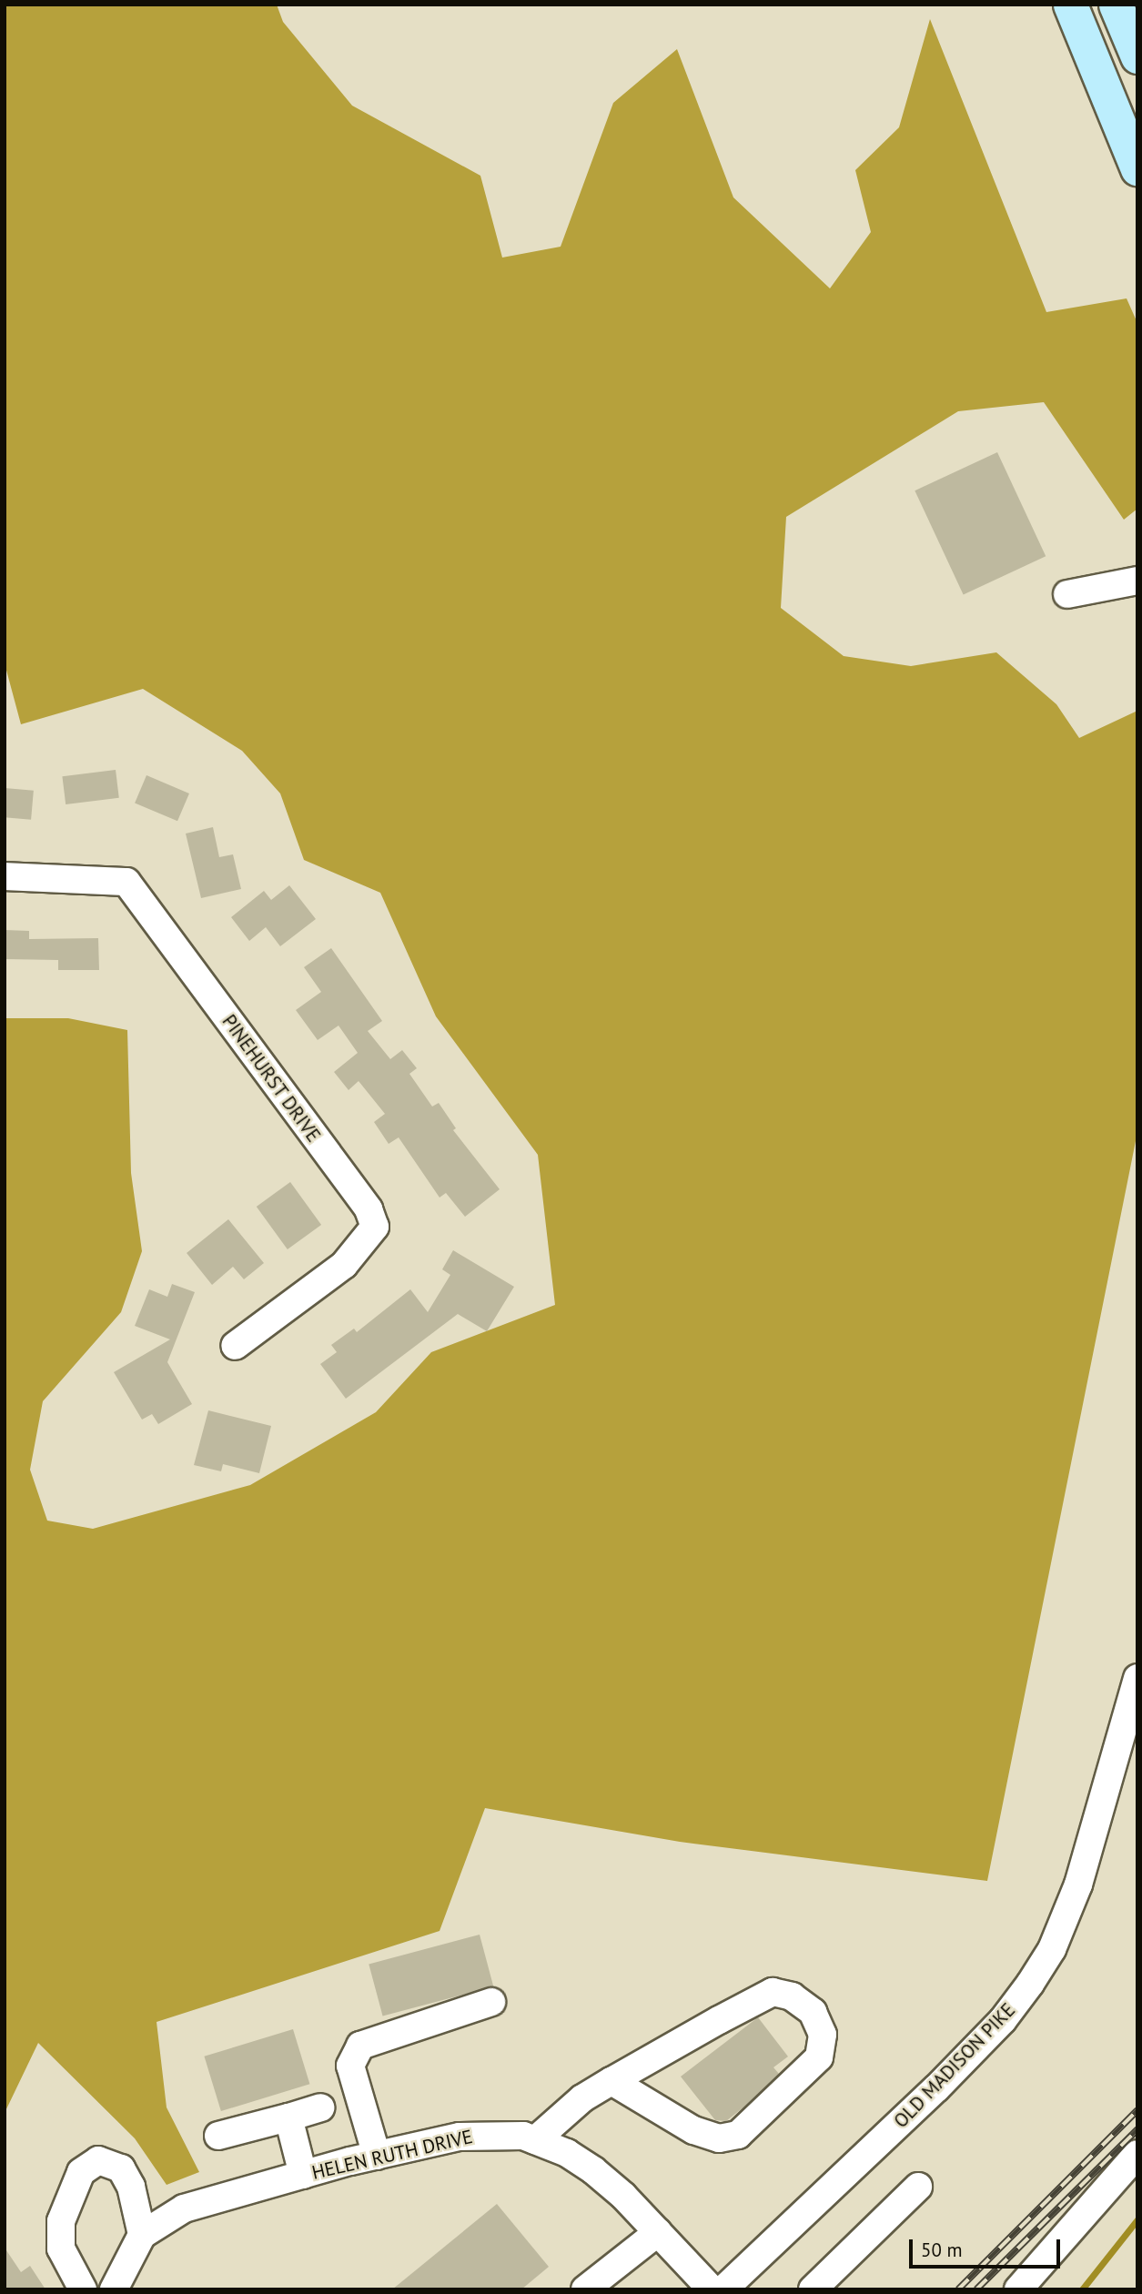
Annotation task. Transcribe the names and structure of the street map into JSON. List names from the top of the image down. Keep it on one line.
{"streets":{"street":["PINEHURST DRIVE","OLD MADISON PIKE","HELEN RUTH DRIVE"]},"scale_bar":"50 m"}
